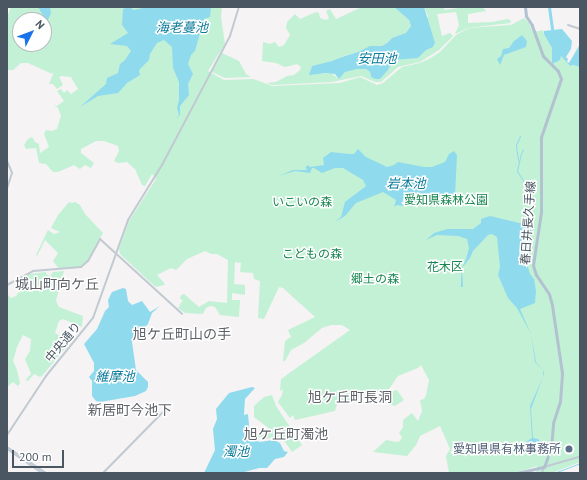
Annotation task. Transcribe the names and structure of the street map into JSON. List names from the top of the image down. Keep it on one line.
{"streets":{"main road":["春日井長久手線"],"street":["中央通り"]},"districts":["城山町向ケ丘","旭ケ丘町山の手","旭ケ丘町長洞","新居町今池下","旭ケ丘町濁池"],"water":["海老蔓池","安田池","岩本池","維摩池","濁池"],"parks":["愛知県森林公園","いこいの森","こどもの森","花木区","郷土の森"],"places":["愛知県県有林事務所"],"scale_bar":"200 m","north":"top right"}
